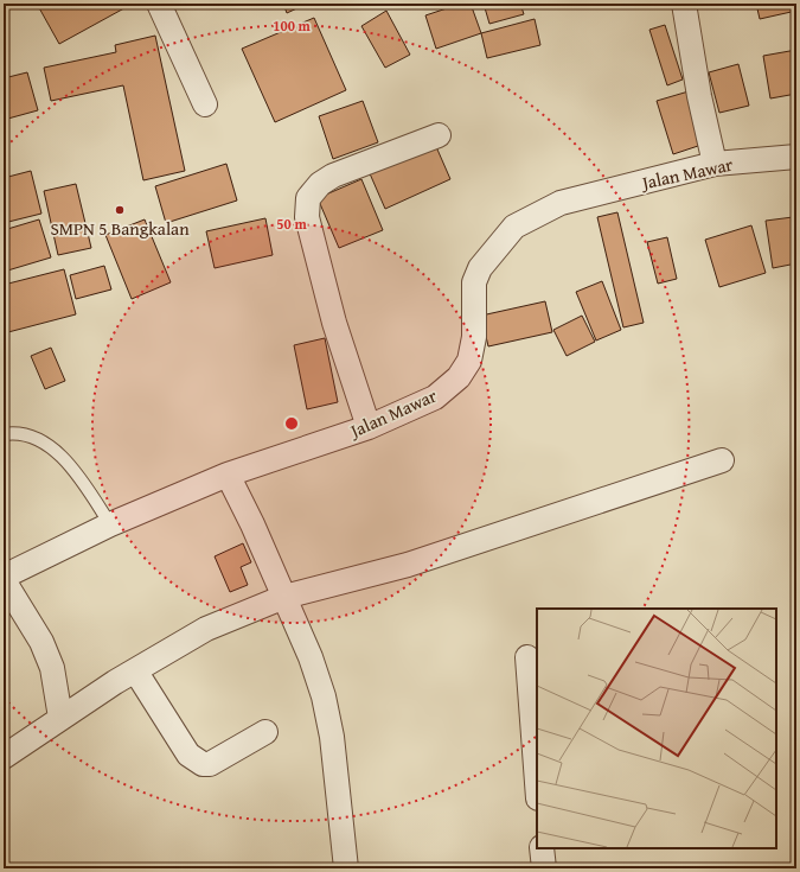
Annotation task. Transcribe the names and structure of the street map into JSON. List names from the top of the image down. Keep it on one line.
{"streets":{"street":["Jalan Mawar"]},"places":["SMPN 5 Bangkalan"],"rings":["100 m","50 m"]}
